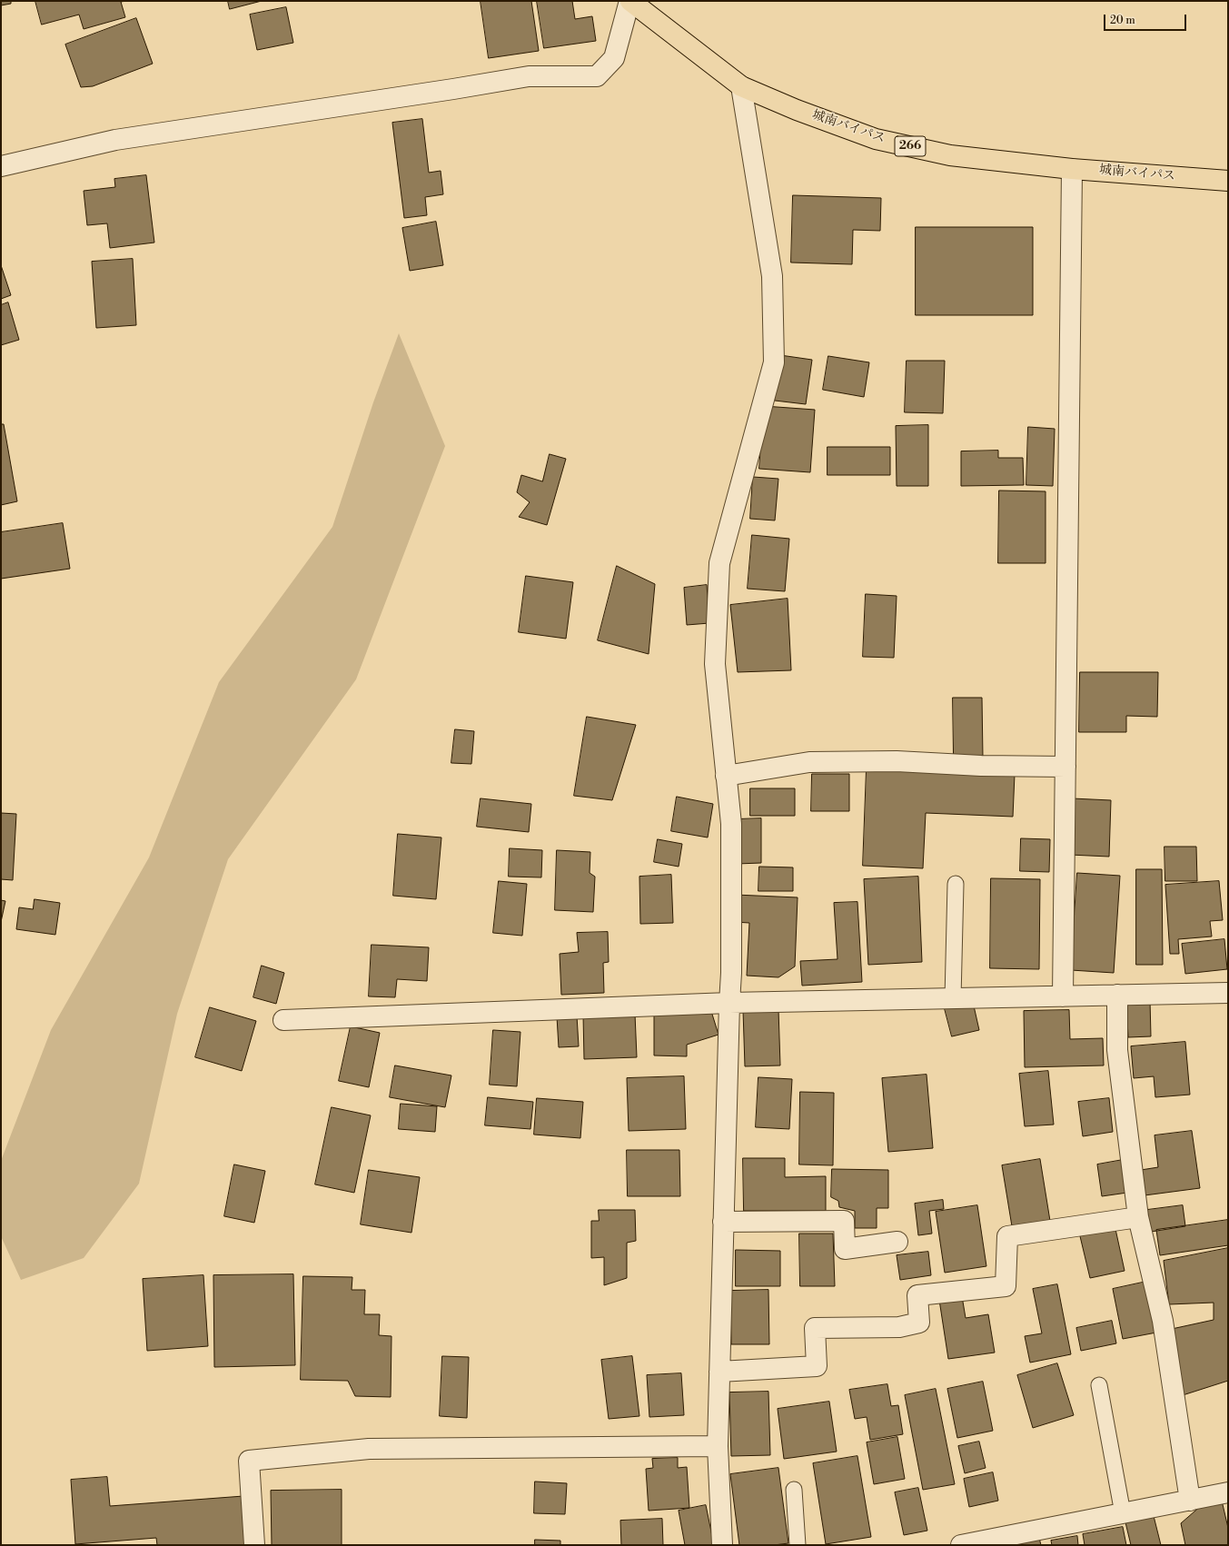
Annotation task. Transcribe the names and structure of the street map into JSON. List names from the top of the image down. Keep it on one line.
{"streets":{"highway":["城南バイパス","266"]},"scale_bar":"20 m"}
